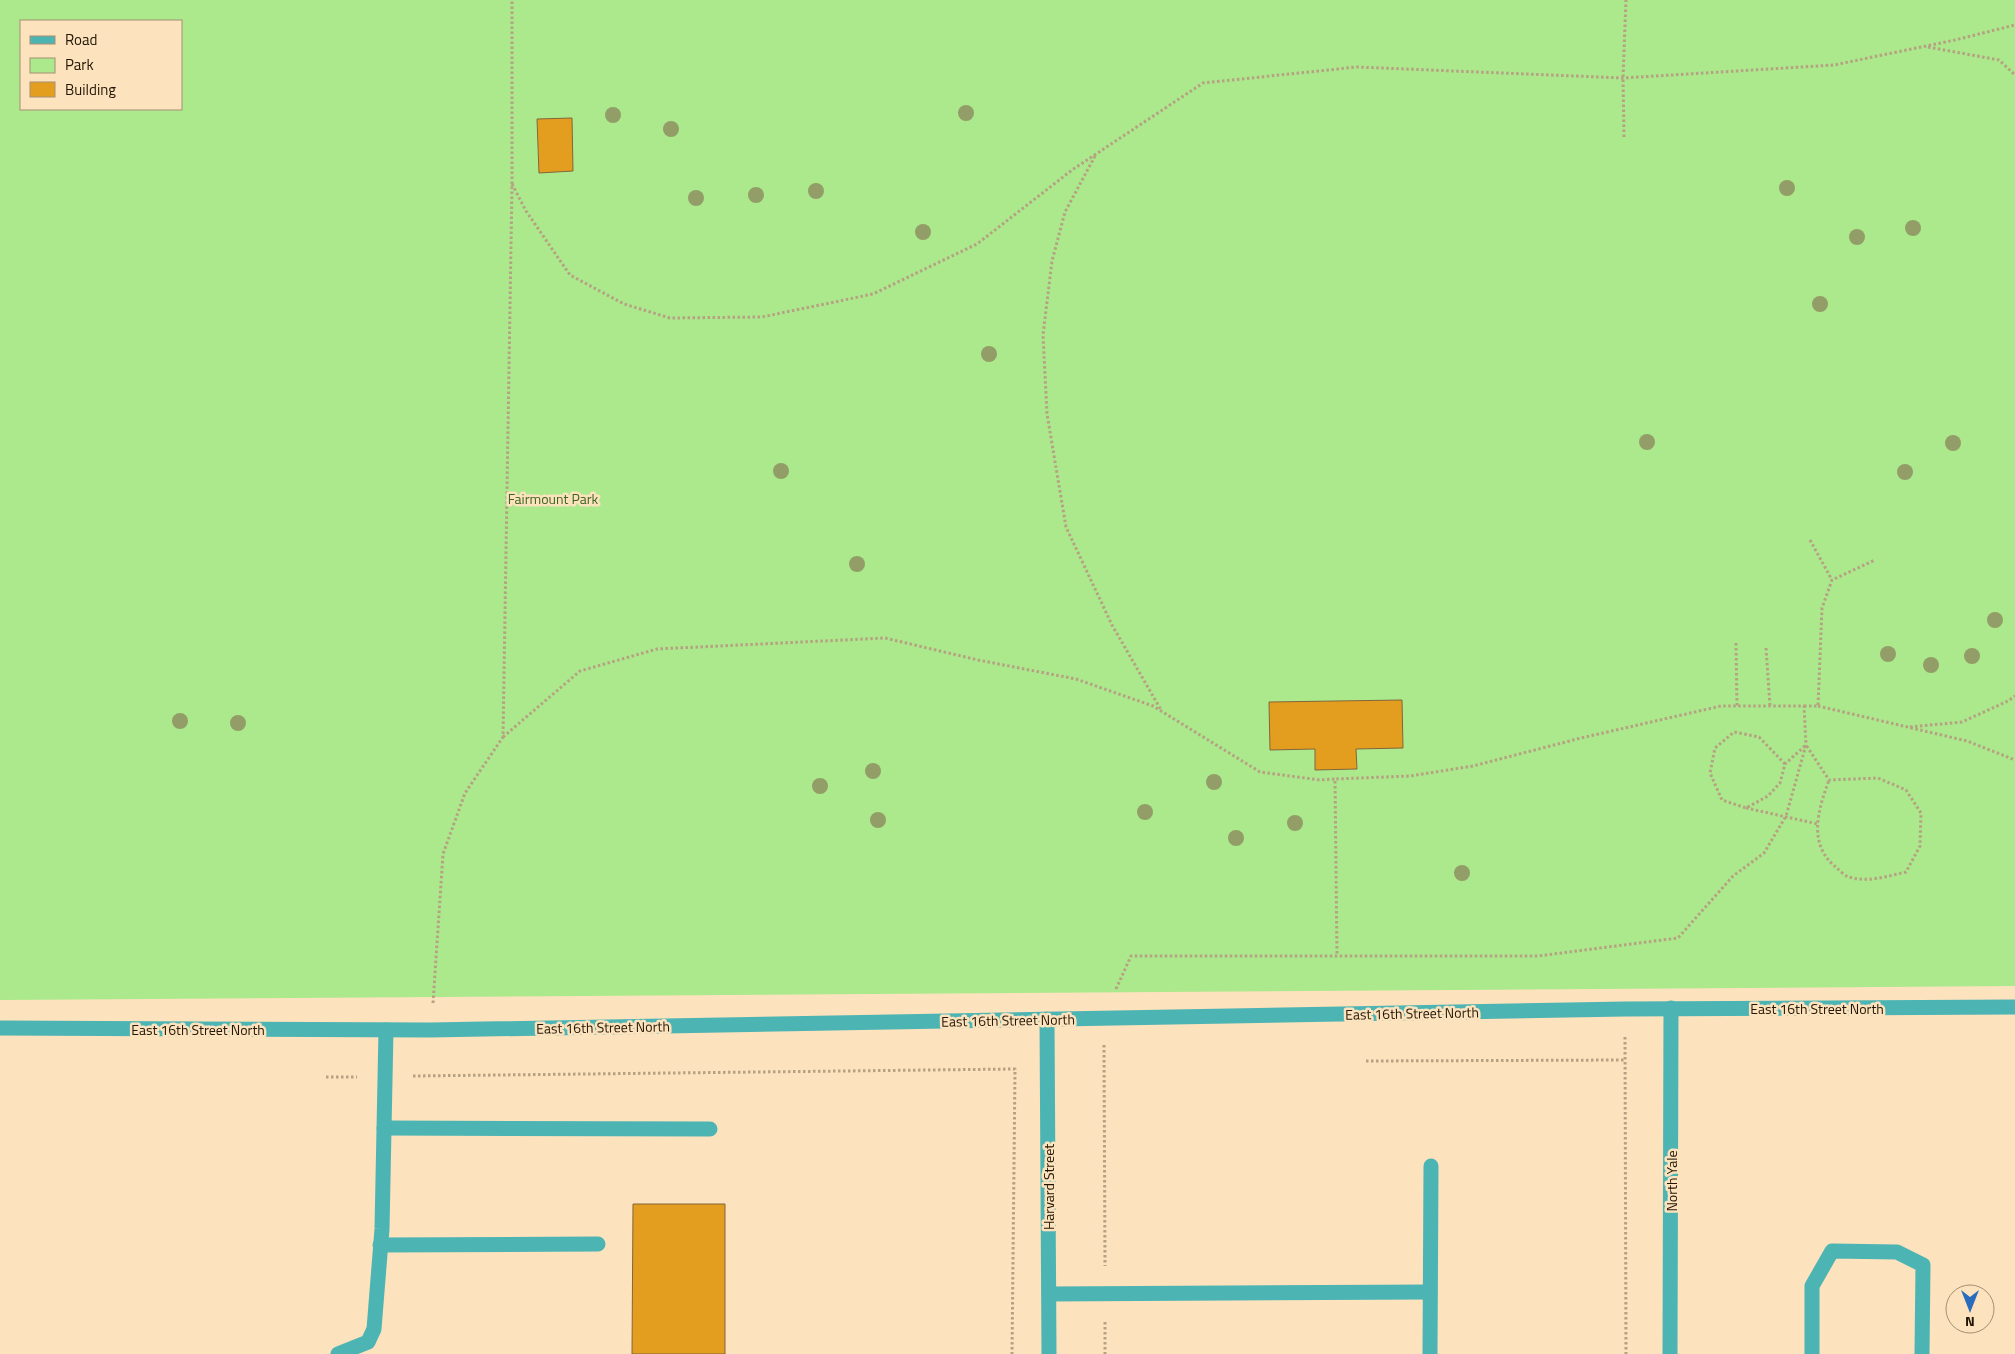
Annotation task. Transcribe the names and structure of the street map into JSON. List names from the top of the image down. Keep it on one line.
{"streets":{"street":["East 16th Street North","North Yale","Harvard Street"]},"crossings":[["East 16th Street North","North Yale"],["East 16th Street North","Harvard Street"]],"parks":["Fairmount Park"],"legend":["Road","Park","Building"],"north":"bottom"}
